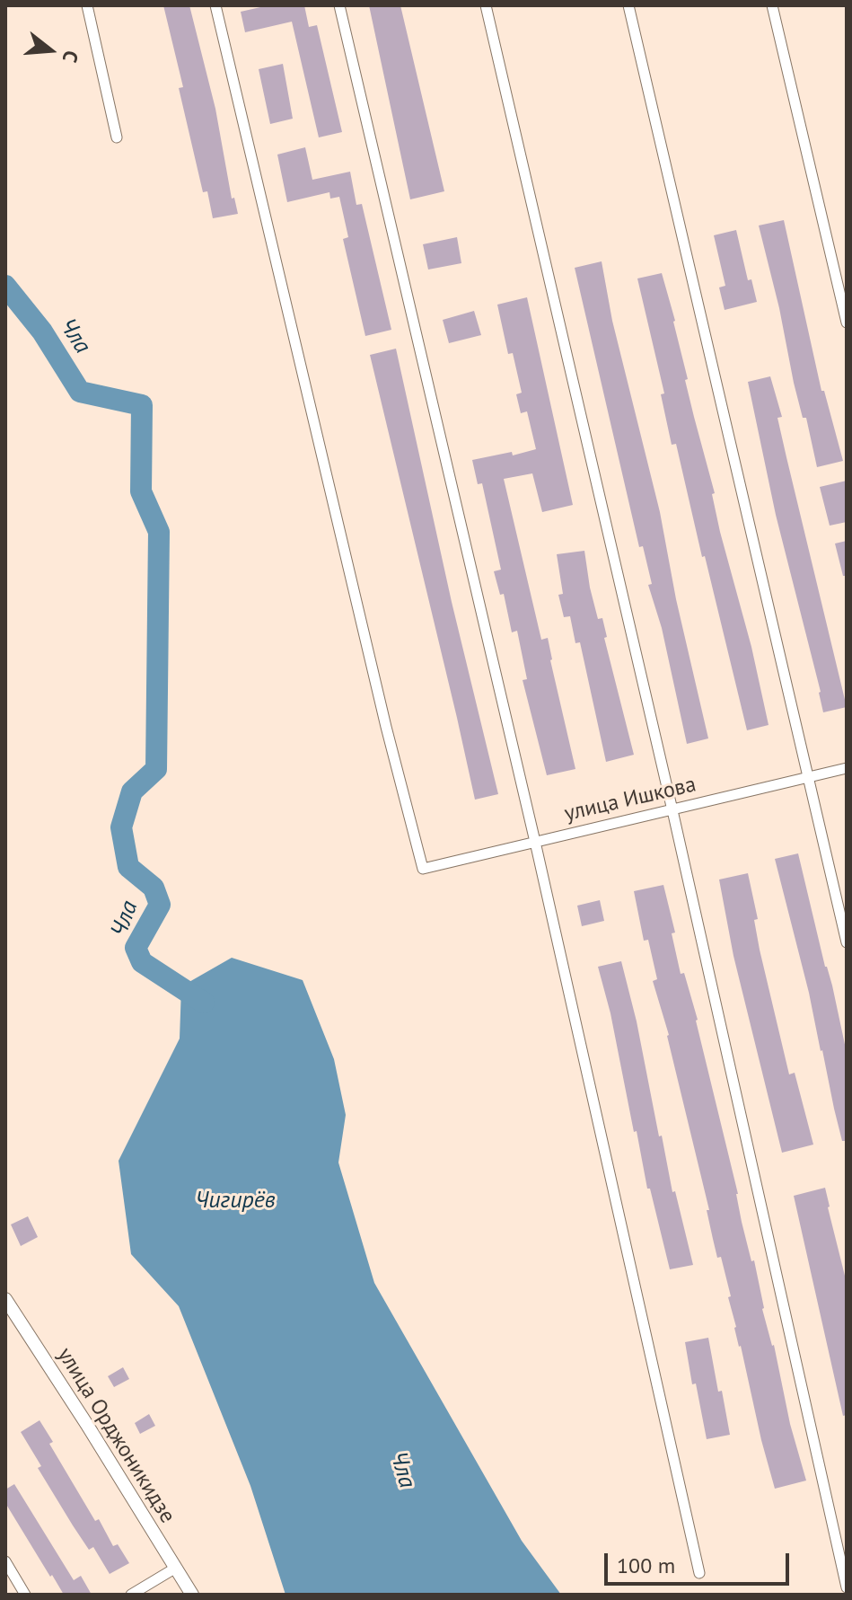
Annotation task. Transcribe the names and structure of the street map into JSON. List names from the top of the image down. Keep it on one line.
{"streets":{"street":["улица Ишкова","улица Орджоникидзе"]},"water":["Чла","Чигирёв"],"scale_bar":"100 m","north":"right"}
